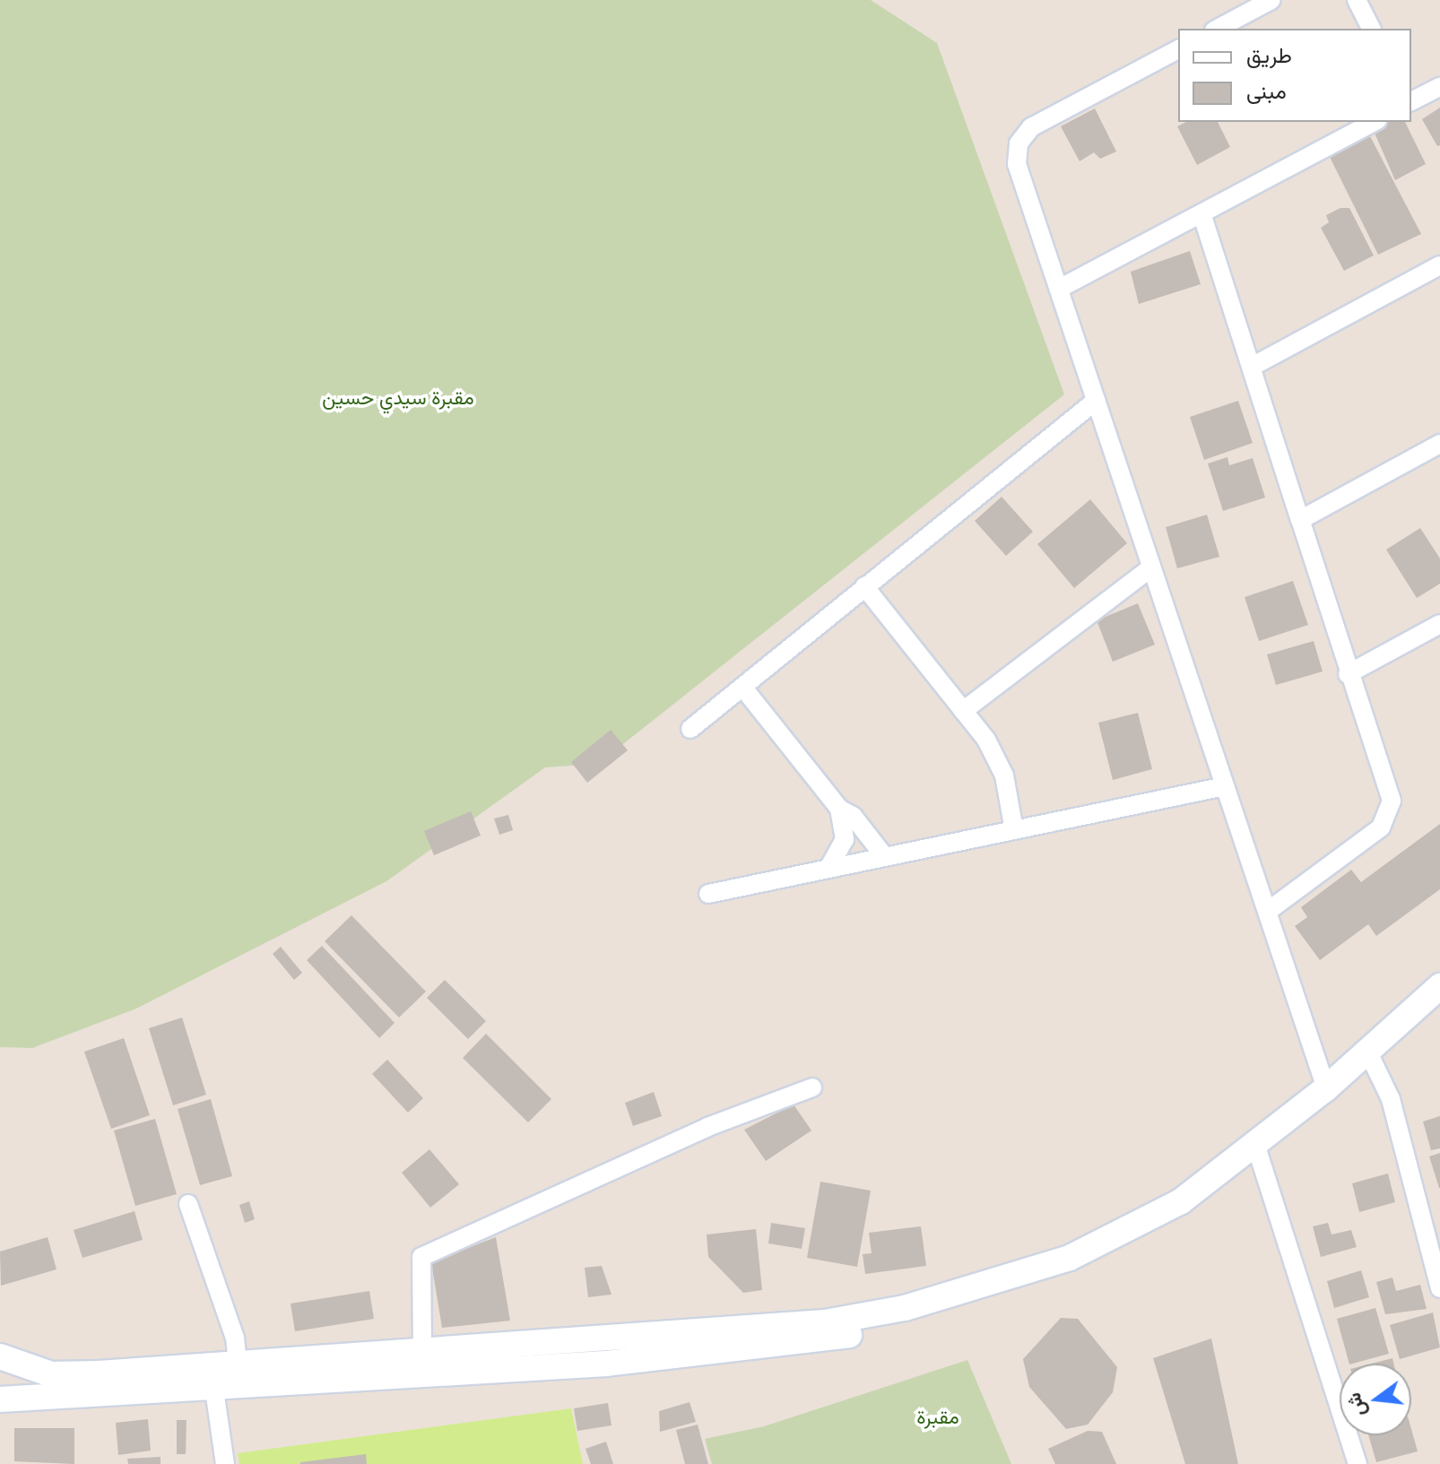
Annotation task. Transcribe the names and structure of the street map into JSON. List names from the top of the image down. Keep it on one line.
{"parks":["مقبرة سيدي حسين","مقبرة"],"legend":["طريق","مبنى"],"north":"left"}
